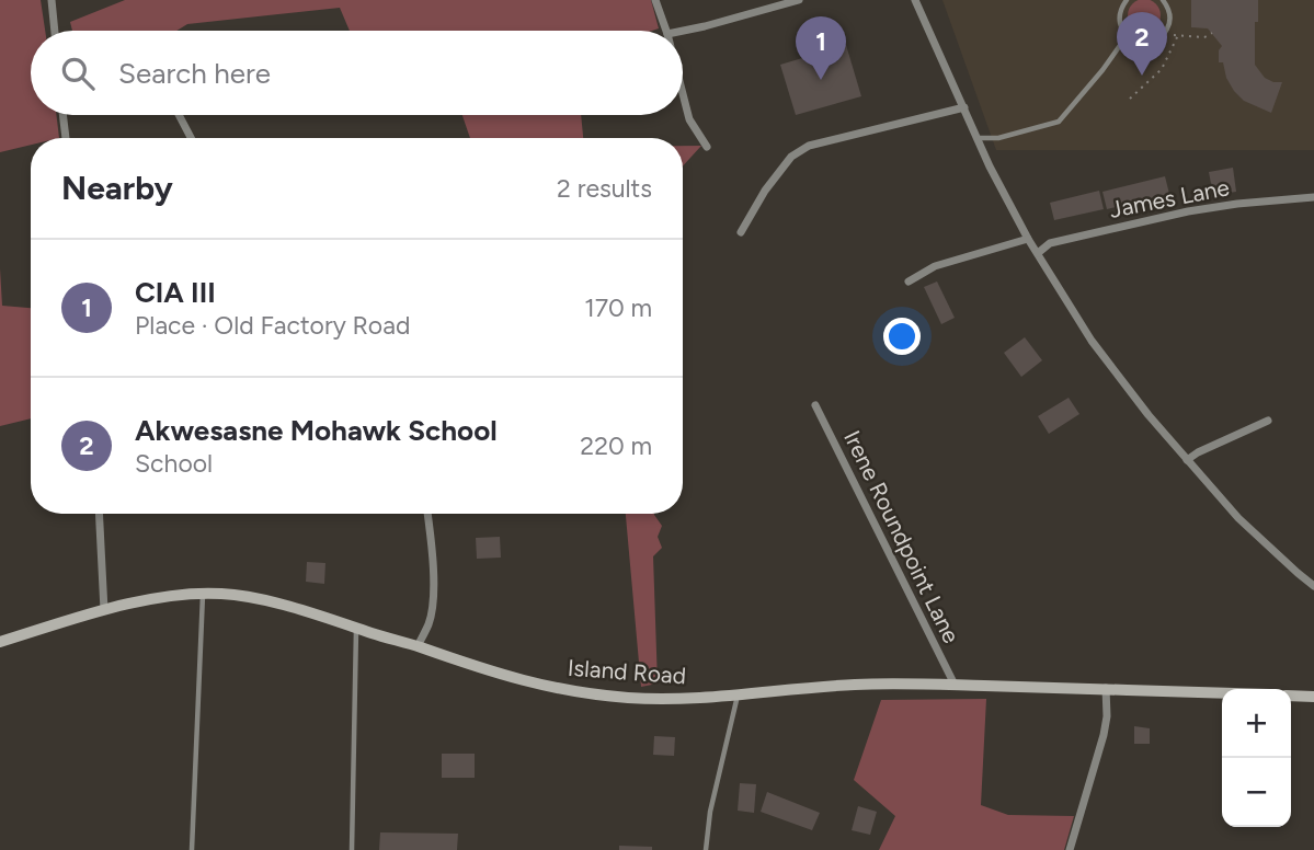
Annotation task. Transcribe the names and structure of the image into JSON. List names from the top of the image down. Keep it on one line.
{"streets":{"street":["James Lane","Irene Roundpoint Lane","Island Road"]},"crossings":[["Irene Roundpoint Lane","Island Road"]],"page":{"pins":["2","1"],"search":"Search here","heading":["Nearby","2 results"],"list":[{"mark":"1","name":"CIA III","note":"Place · Old Factory Road","value":"170 m"},{"mark":"2","name":"Akwesasne Mohawk School","note":"School","value":"220 m"}],"map_buttons":["+","−"]}}
